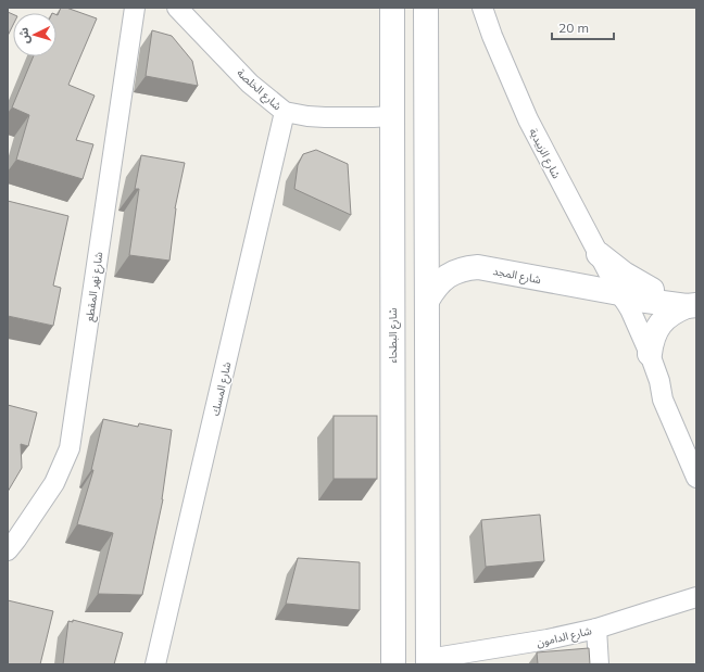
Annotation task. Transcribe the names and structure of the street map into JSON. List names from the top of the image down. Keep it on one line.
{"streets":{"street":["شارع الخلصة","شارع الزبيدية","شارع المجد","شارع نهر المقطع","شارع البطحاء","شارع المسك","شارع الدامون"]},"crossings":[["شارع الخلصة","شارع البطحاء"],["شارع الخلصة","شارع المسك"],["شارع الزبيدية","شارع المجد"]],"scale_bar":"20 m","north":"left"}
